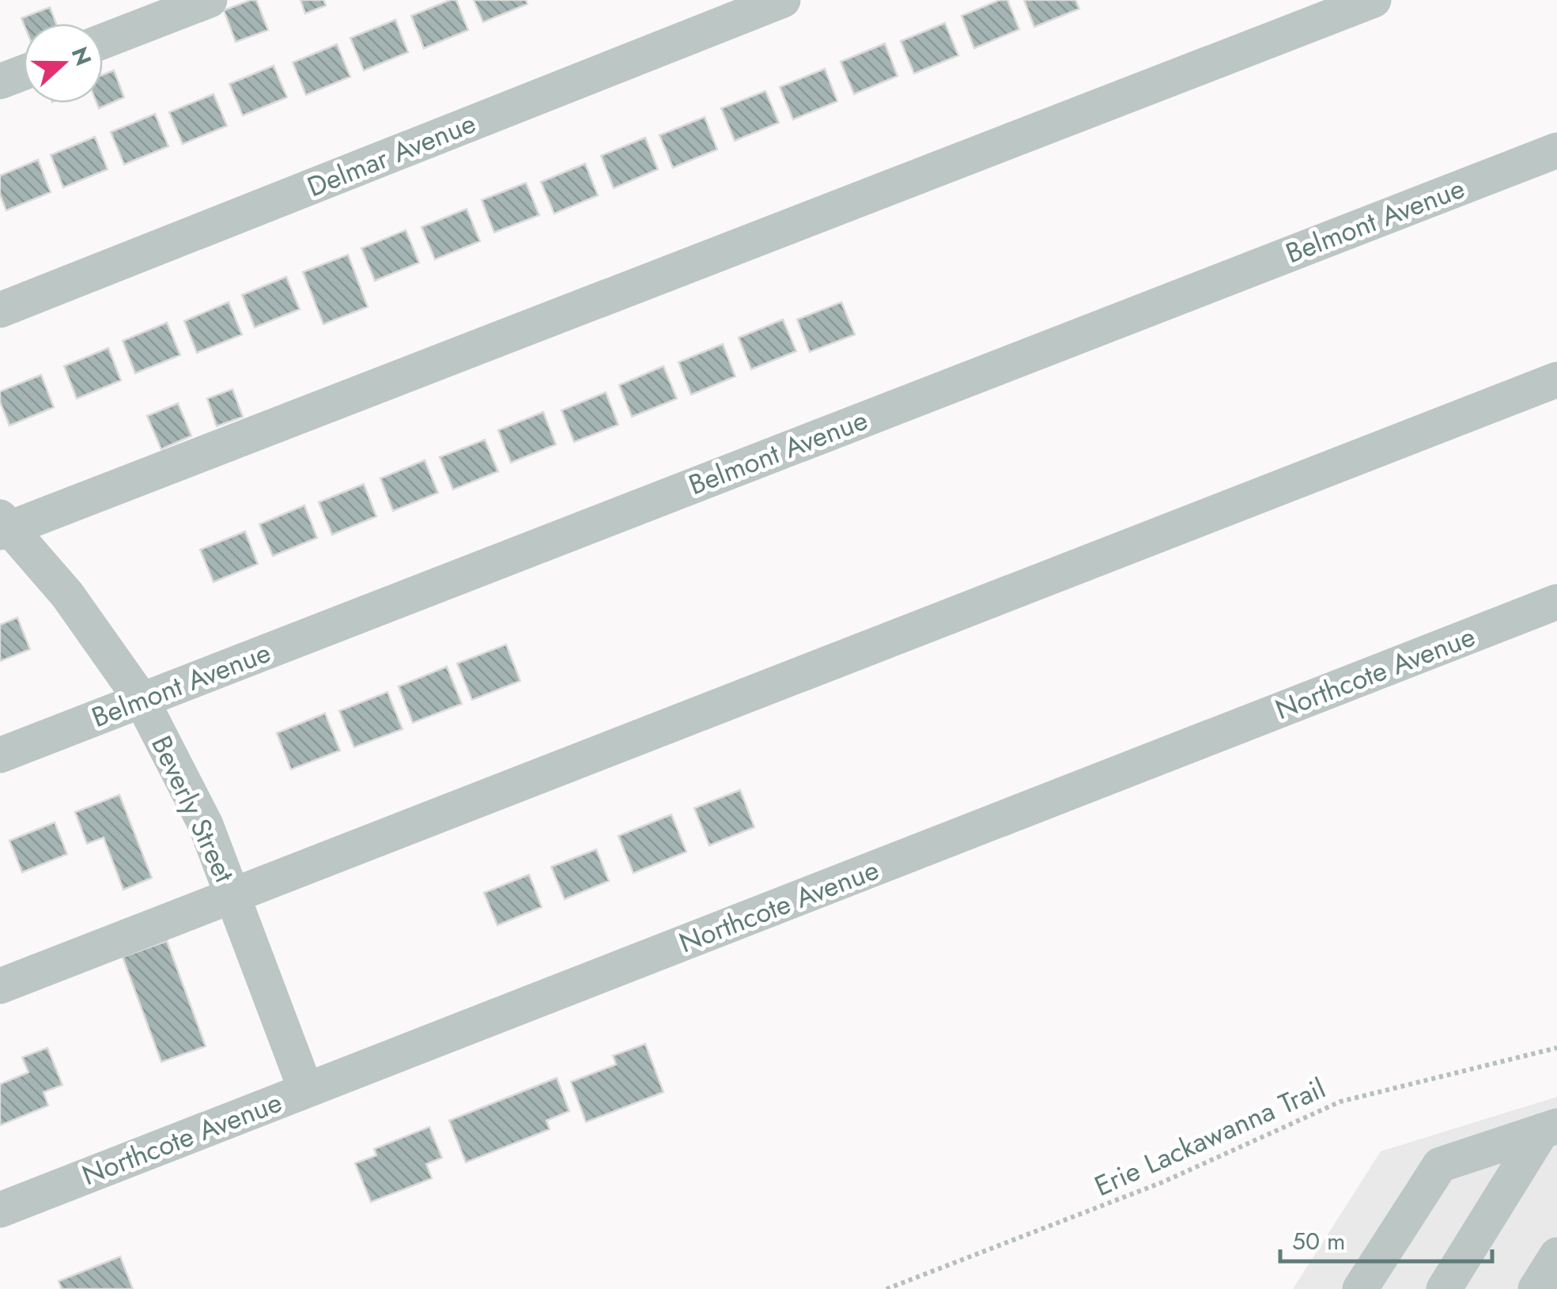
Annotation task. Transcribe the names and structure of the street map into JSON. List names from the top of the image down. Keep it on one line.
{"streets":{"street":["Delmar Avenue","Belmont Avenue","Northcote Avenue","Beverly Street"],"path":["Erie Lackawanna Trail"]},"crossings":[["Belmont Avenue","Beverly Street"],["Northcote Avenue","Beverly Street"]],"scale_bar":"50 m","north":"right"}
